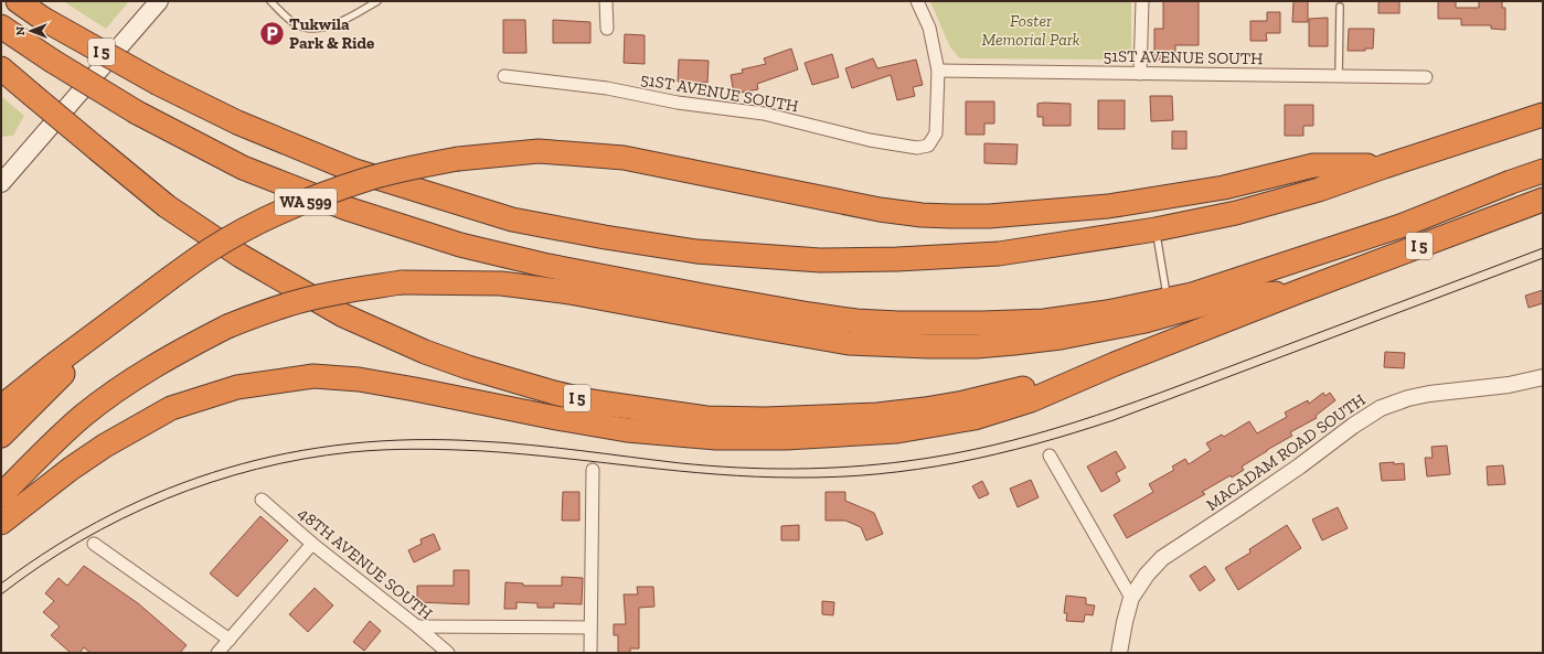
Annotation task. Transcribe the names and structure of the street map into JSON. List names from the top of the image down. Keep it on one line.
{"streets":{"highway":["I 5","WA 599"],"street":["51ST AVENUE SOUTH","MACADAM ROAD SOUTH","48TH AVENUE SOUTH"]},"crossings":[["I 5","WA 599"]],"parks":["Foster Memorial Park"],"places":{"parking":["Tukwila Park & Ride"]},"north":"left"}
